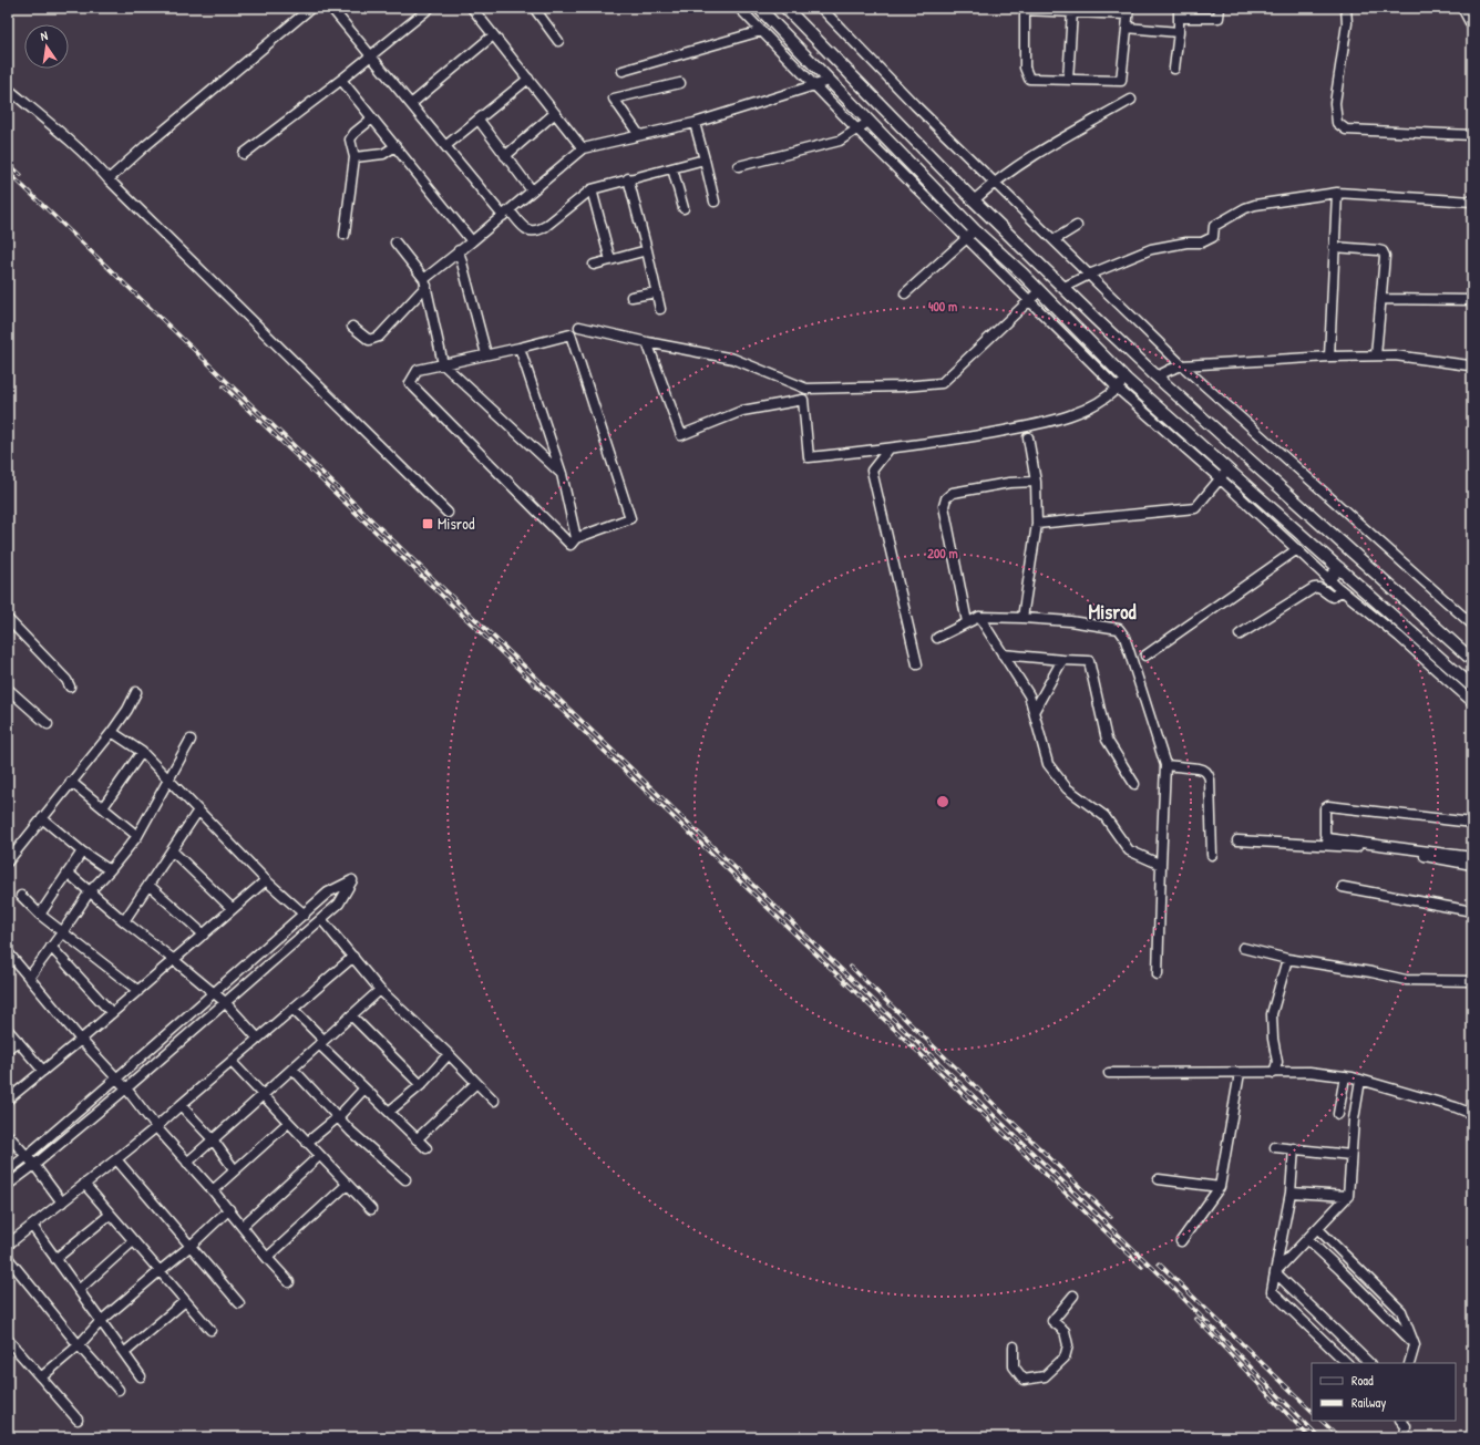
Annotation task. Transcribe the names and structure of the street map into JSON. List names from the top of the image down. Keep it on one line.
{"districts":["Misrod"],"places":{"transit":["Misrod"]},"legend":["Road","Railway"],"north":"top","rings":["400 m","200 m"]}
